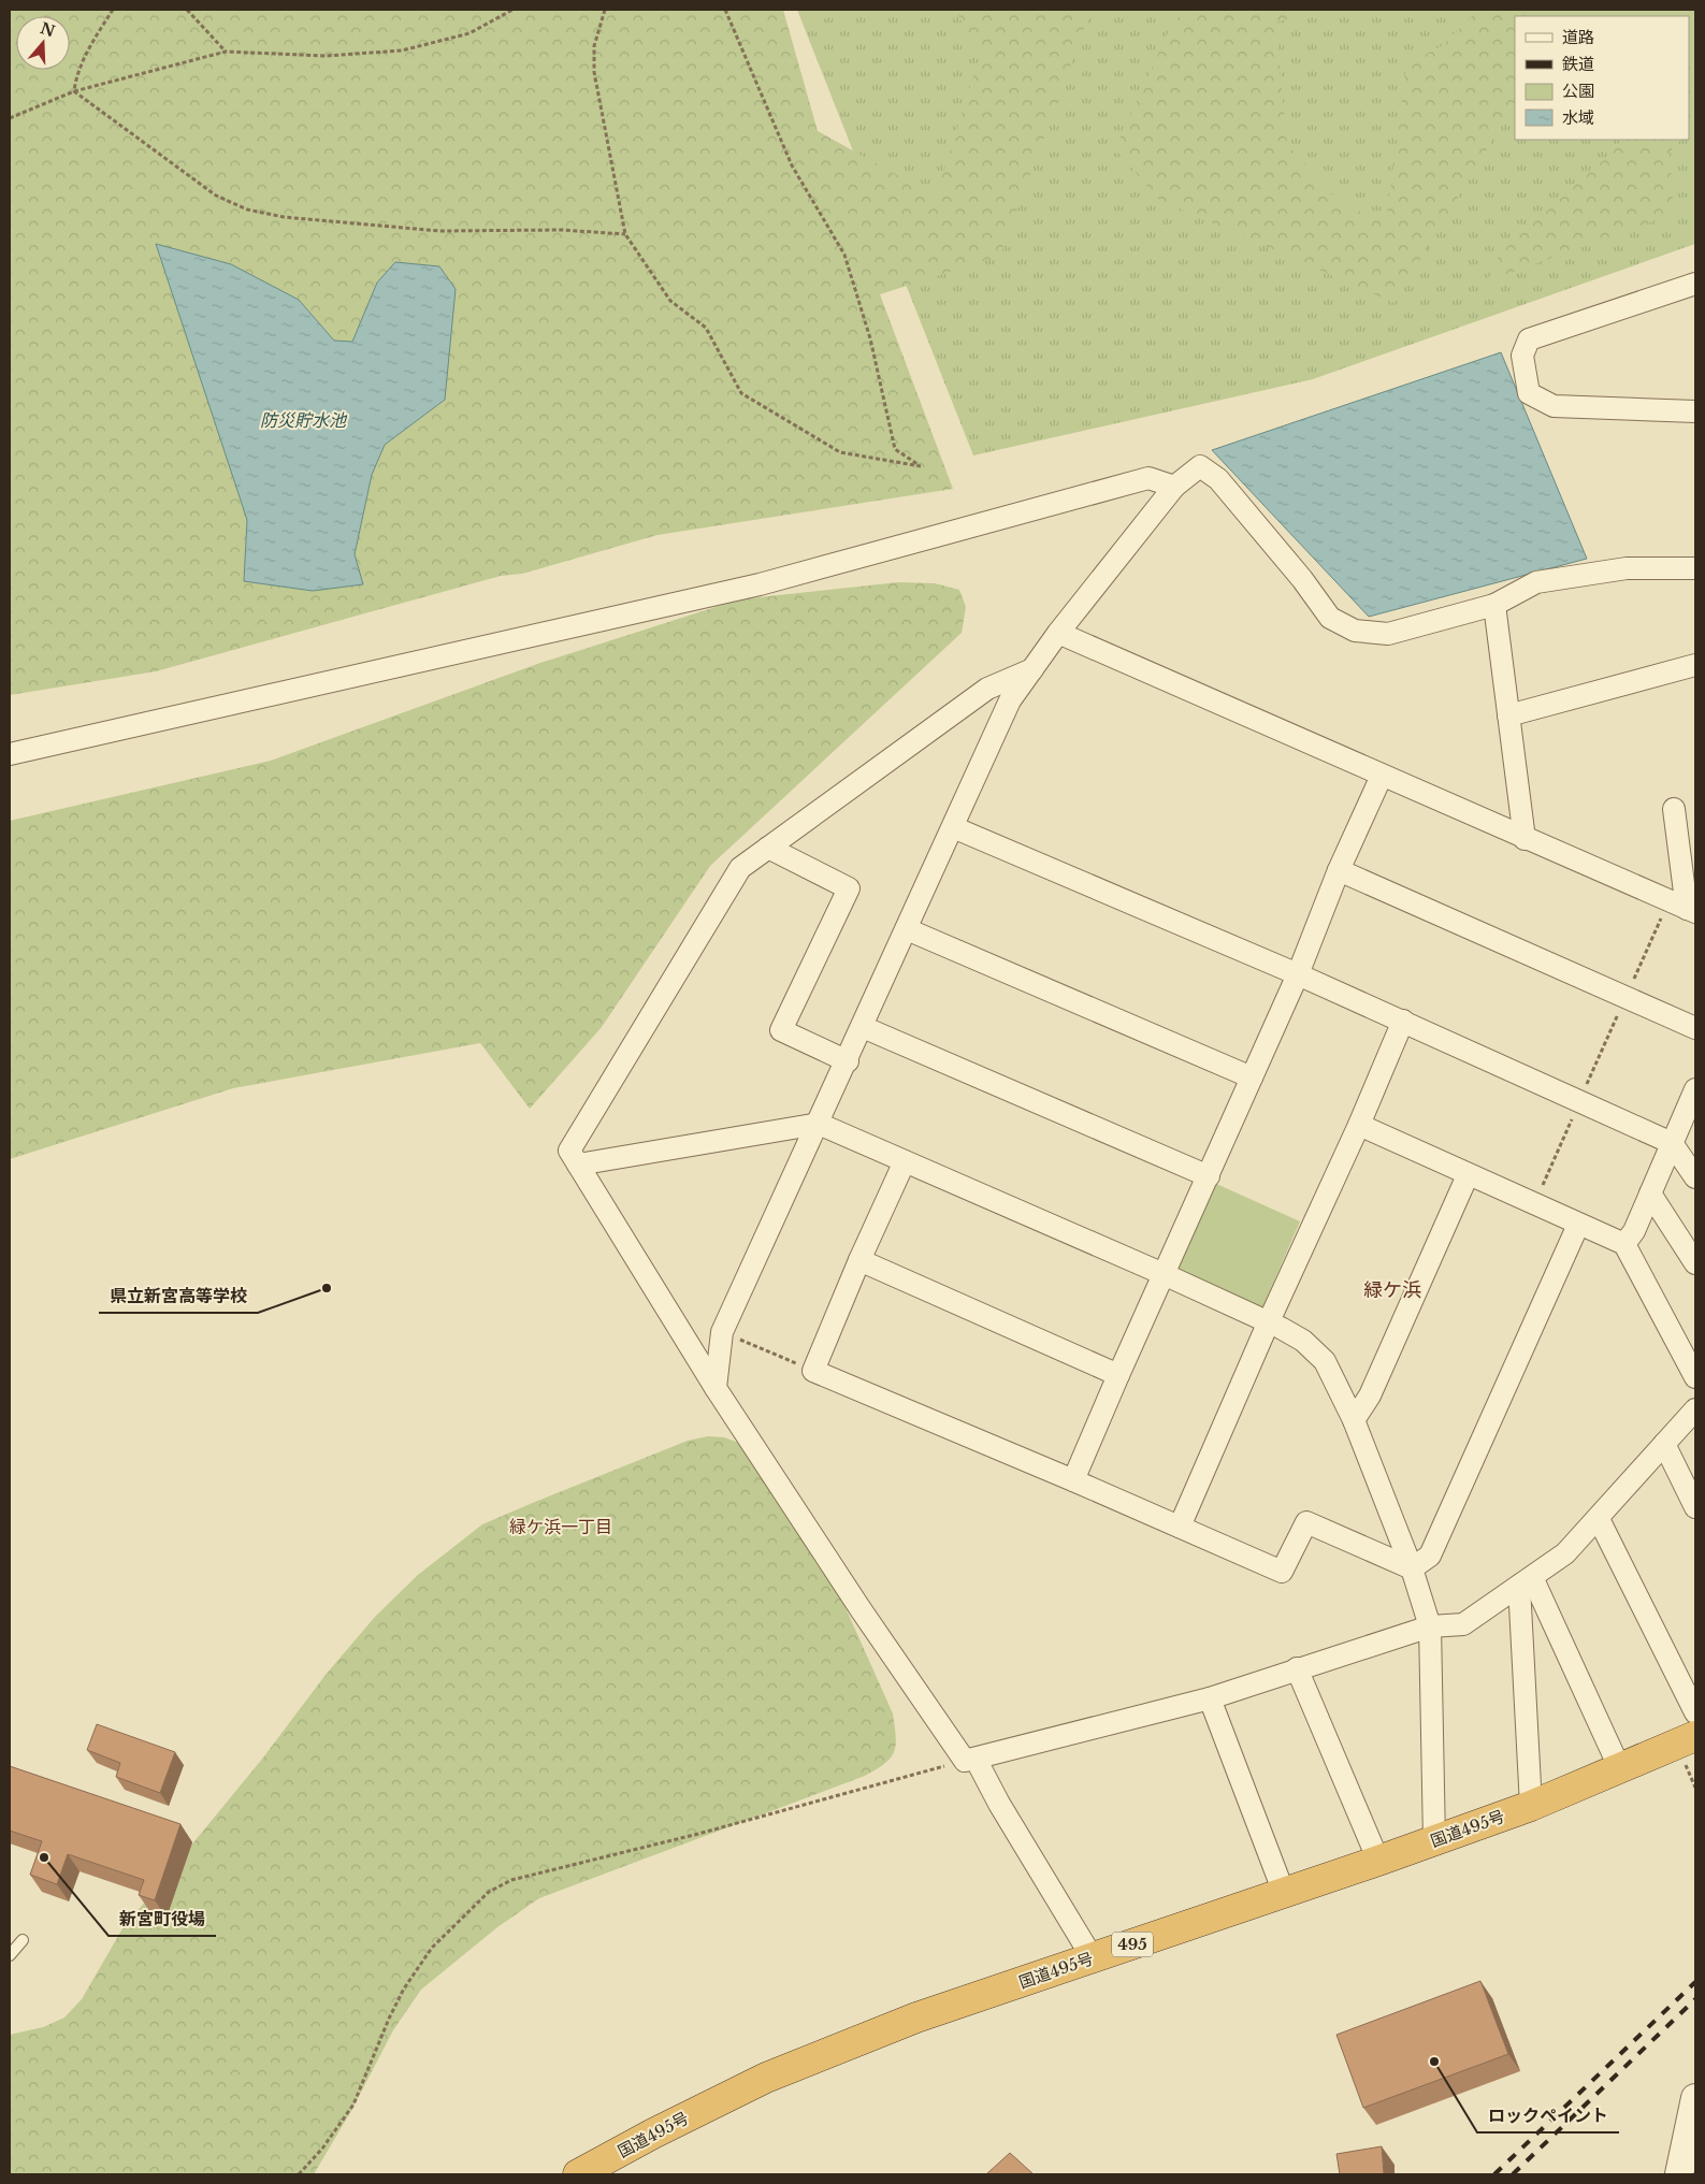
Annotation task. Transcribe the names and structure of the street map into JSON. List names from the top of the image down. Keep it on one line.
{"streets":{"highway":["国道495号","495"]},"districts":["緑ケ浜","緑ケ浜一丁目"],"water":["防災貯水池"],"places":["県立新宮高等学校","新宮町役場","ロックペイント"],"legend":["道路","鉄道","公園","水域"],"north":"top"}
